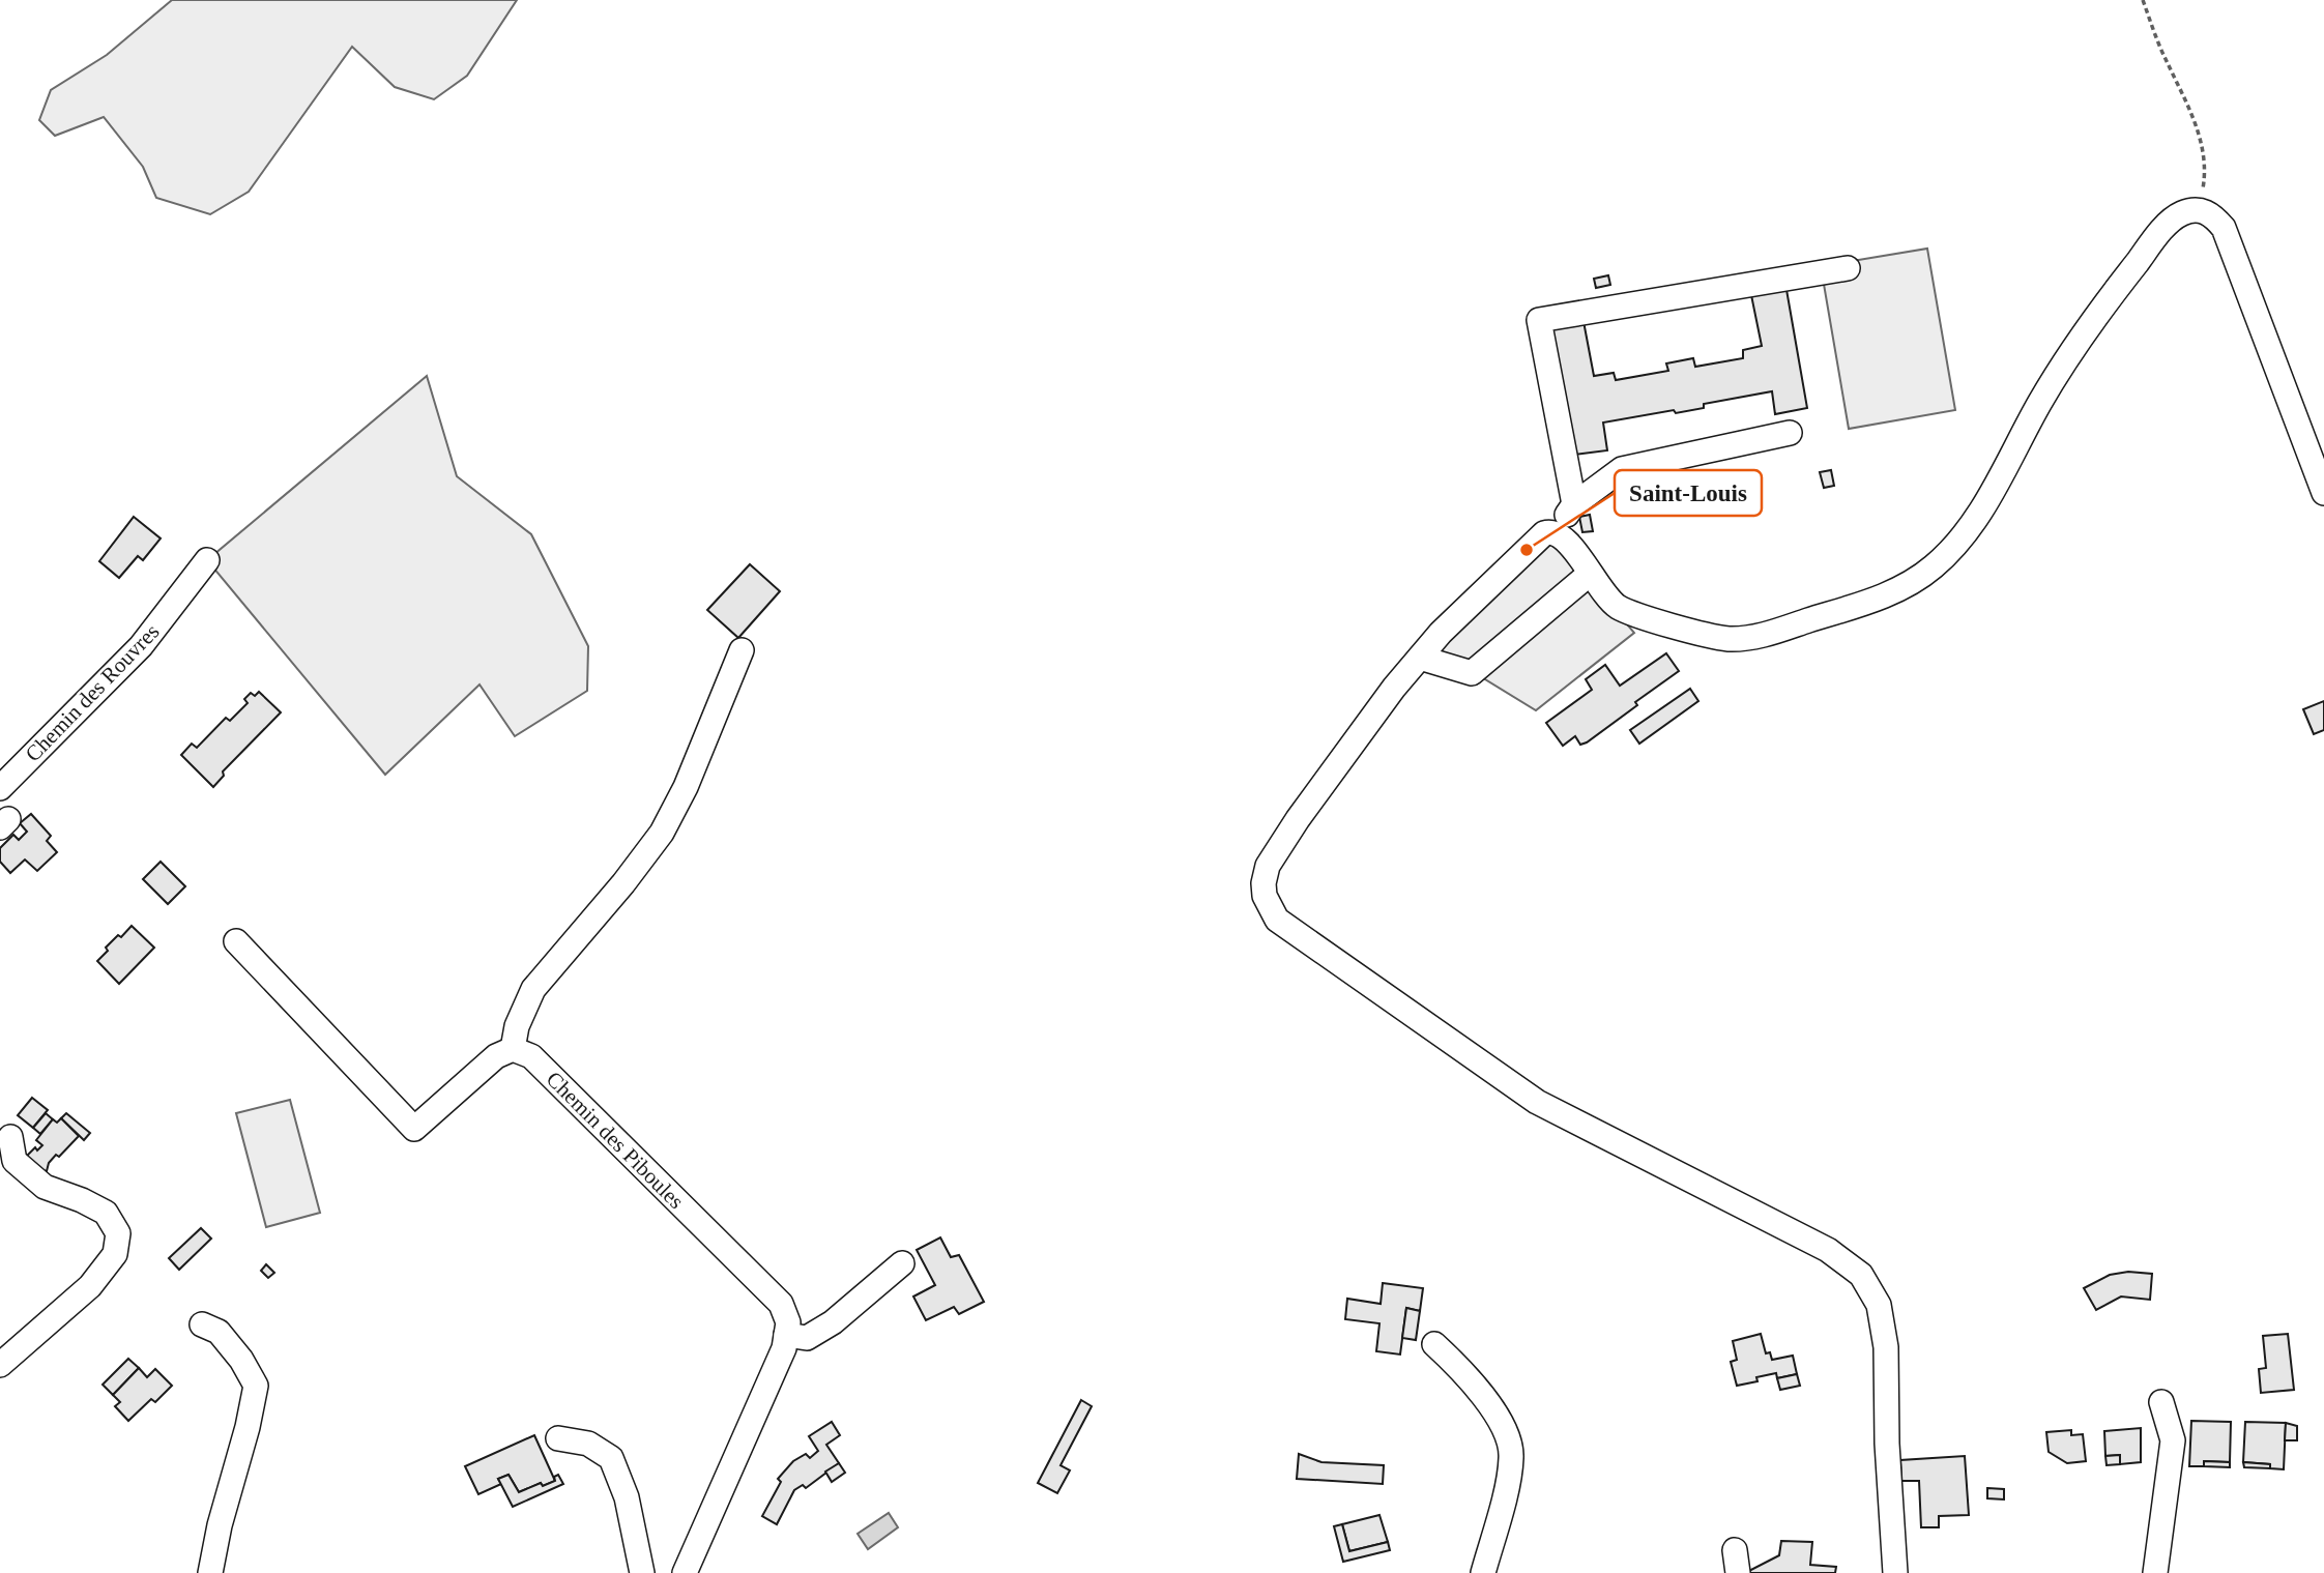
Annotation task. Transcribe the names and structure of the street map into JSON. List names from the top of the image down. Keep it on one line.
{"streets":{"street":["Chemin des Rouvres","Chemin des Piboules"]},"places":["Saint-Louis"]}
